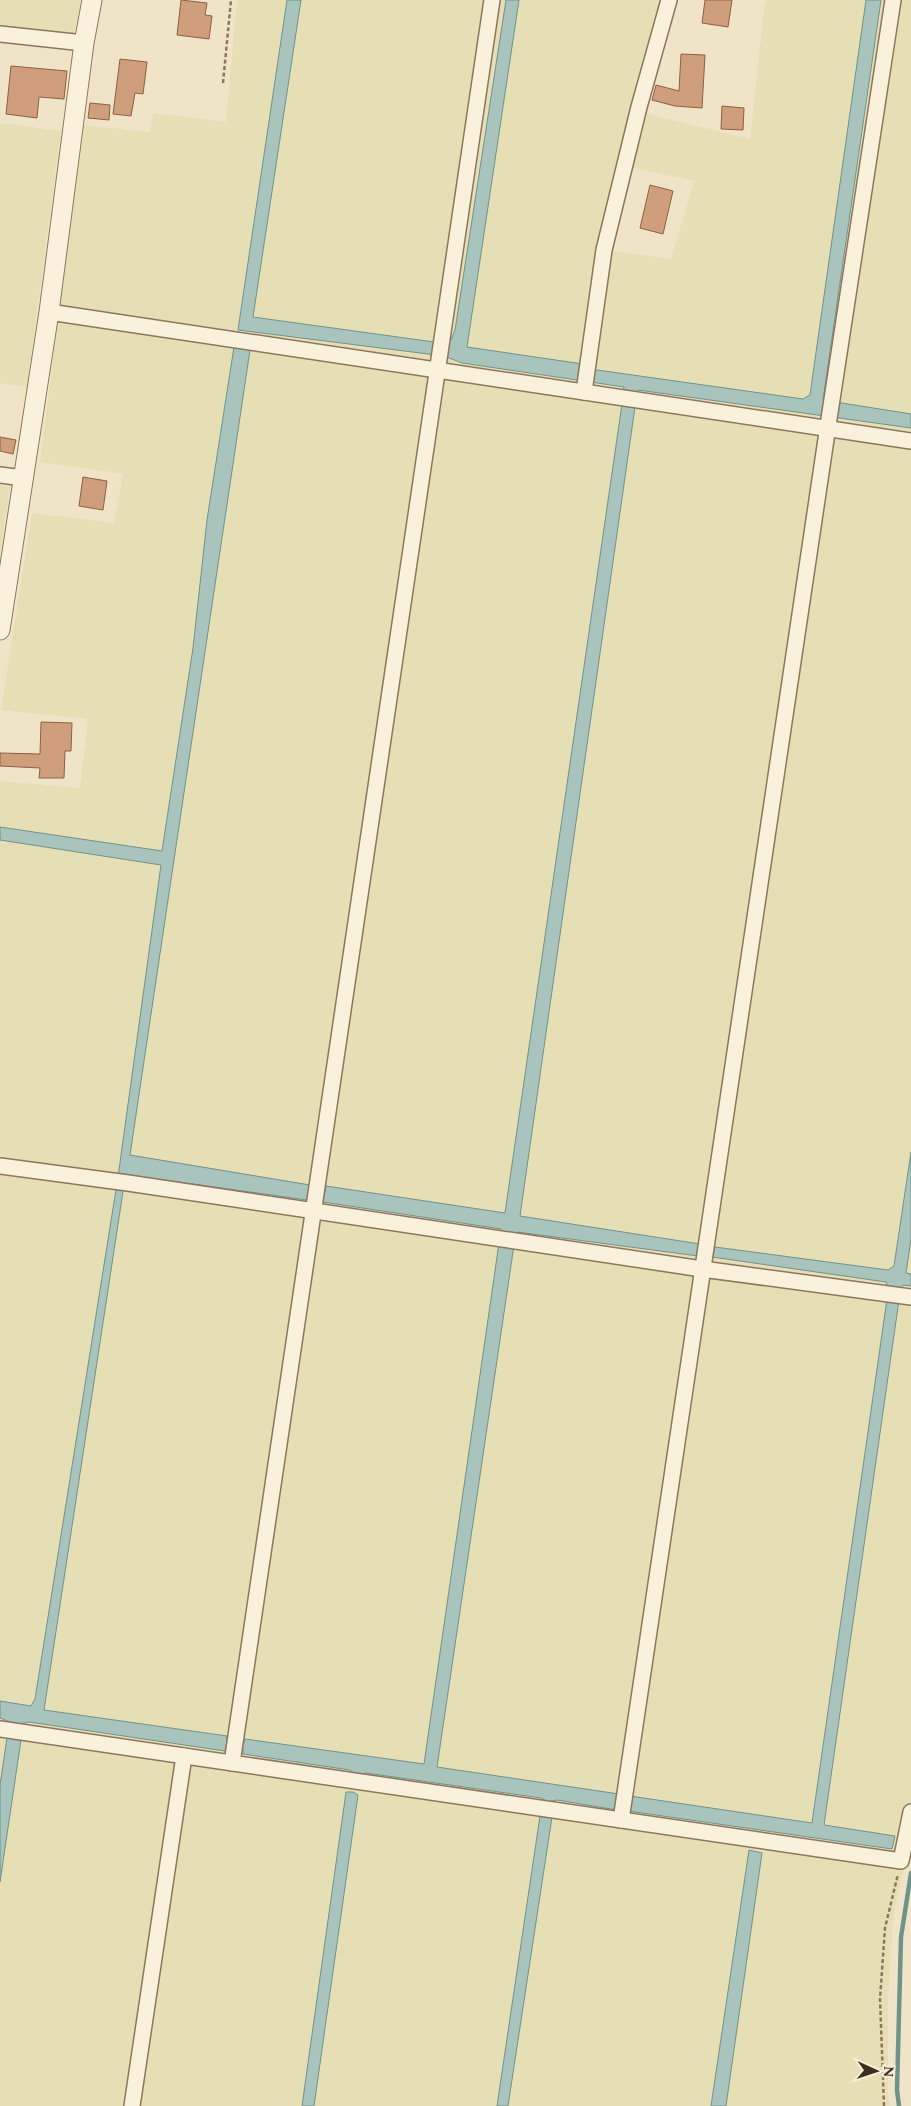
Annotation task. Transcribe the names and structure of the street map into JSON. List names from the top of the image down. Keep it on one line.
{"north":"right"}
